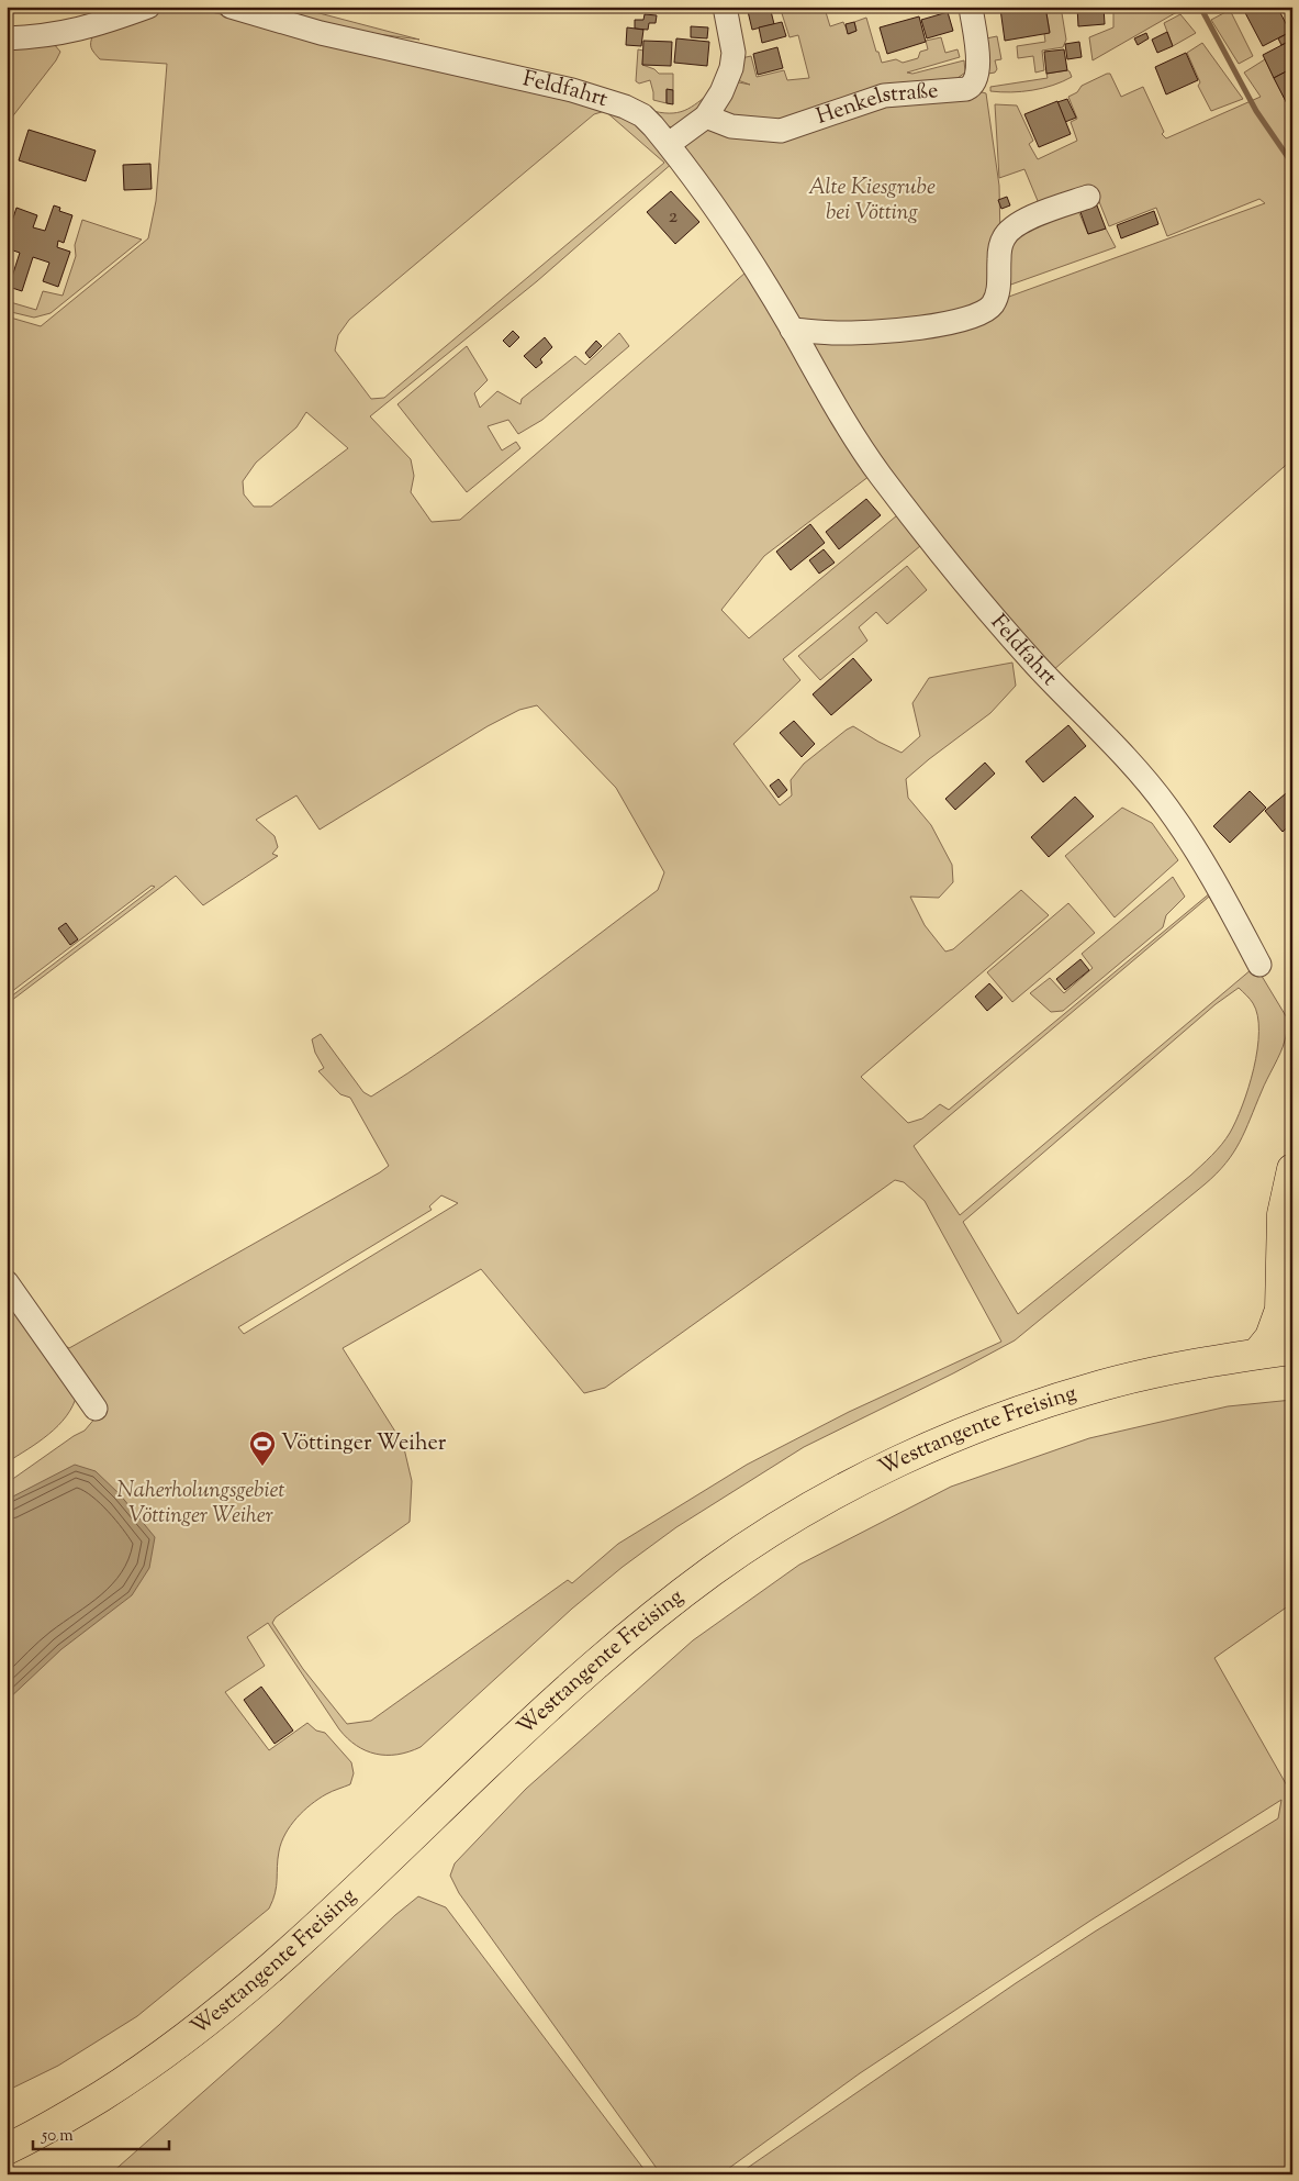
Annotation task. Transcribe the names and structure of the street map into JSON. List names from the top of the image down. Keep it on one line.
{"streets":{"main road":["Westtangente Freising"],"street":["Feldfahrt","Henkelstraße"]},"parks":["Alte Kiesgrube bei Vötting","Naherholungsgebiet Vöttinger Weiher"],"places":{"sports":["Vöttinger Weiher"]},"house_numbers":["2"],"scale_bar":"50 m"}
